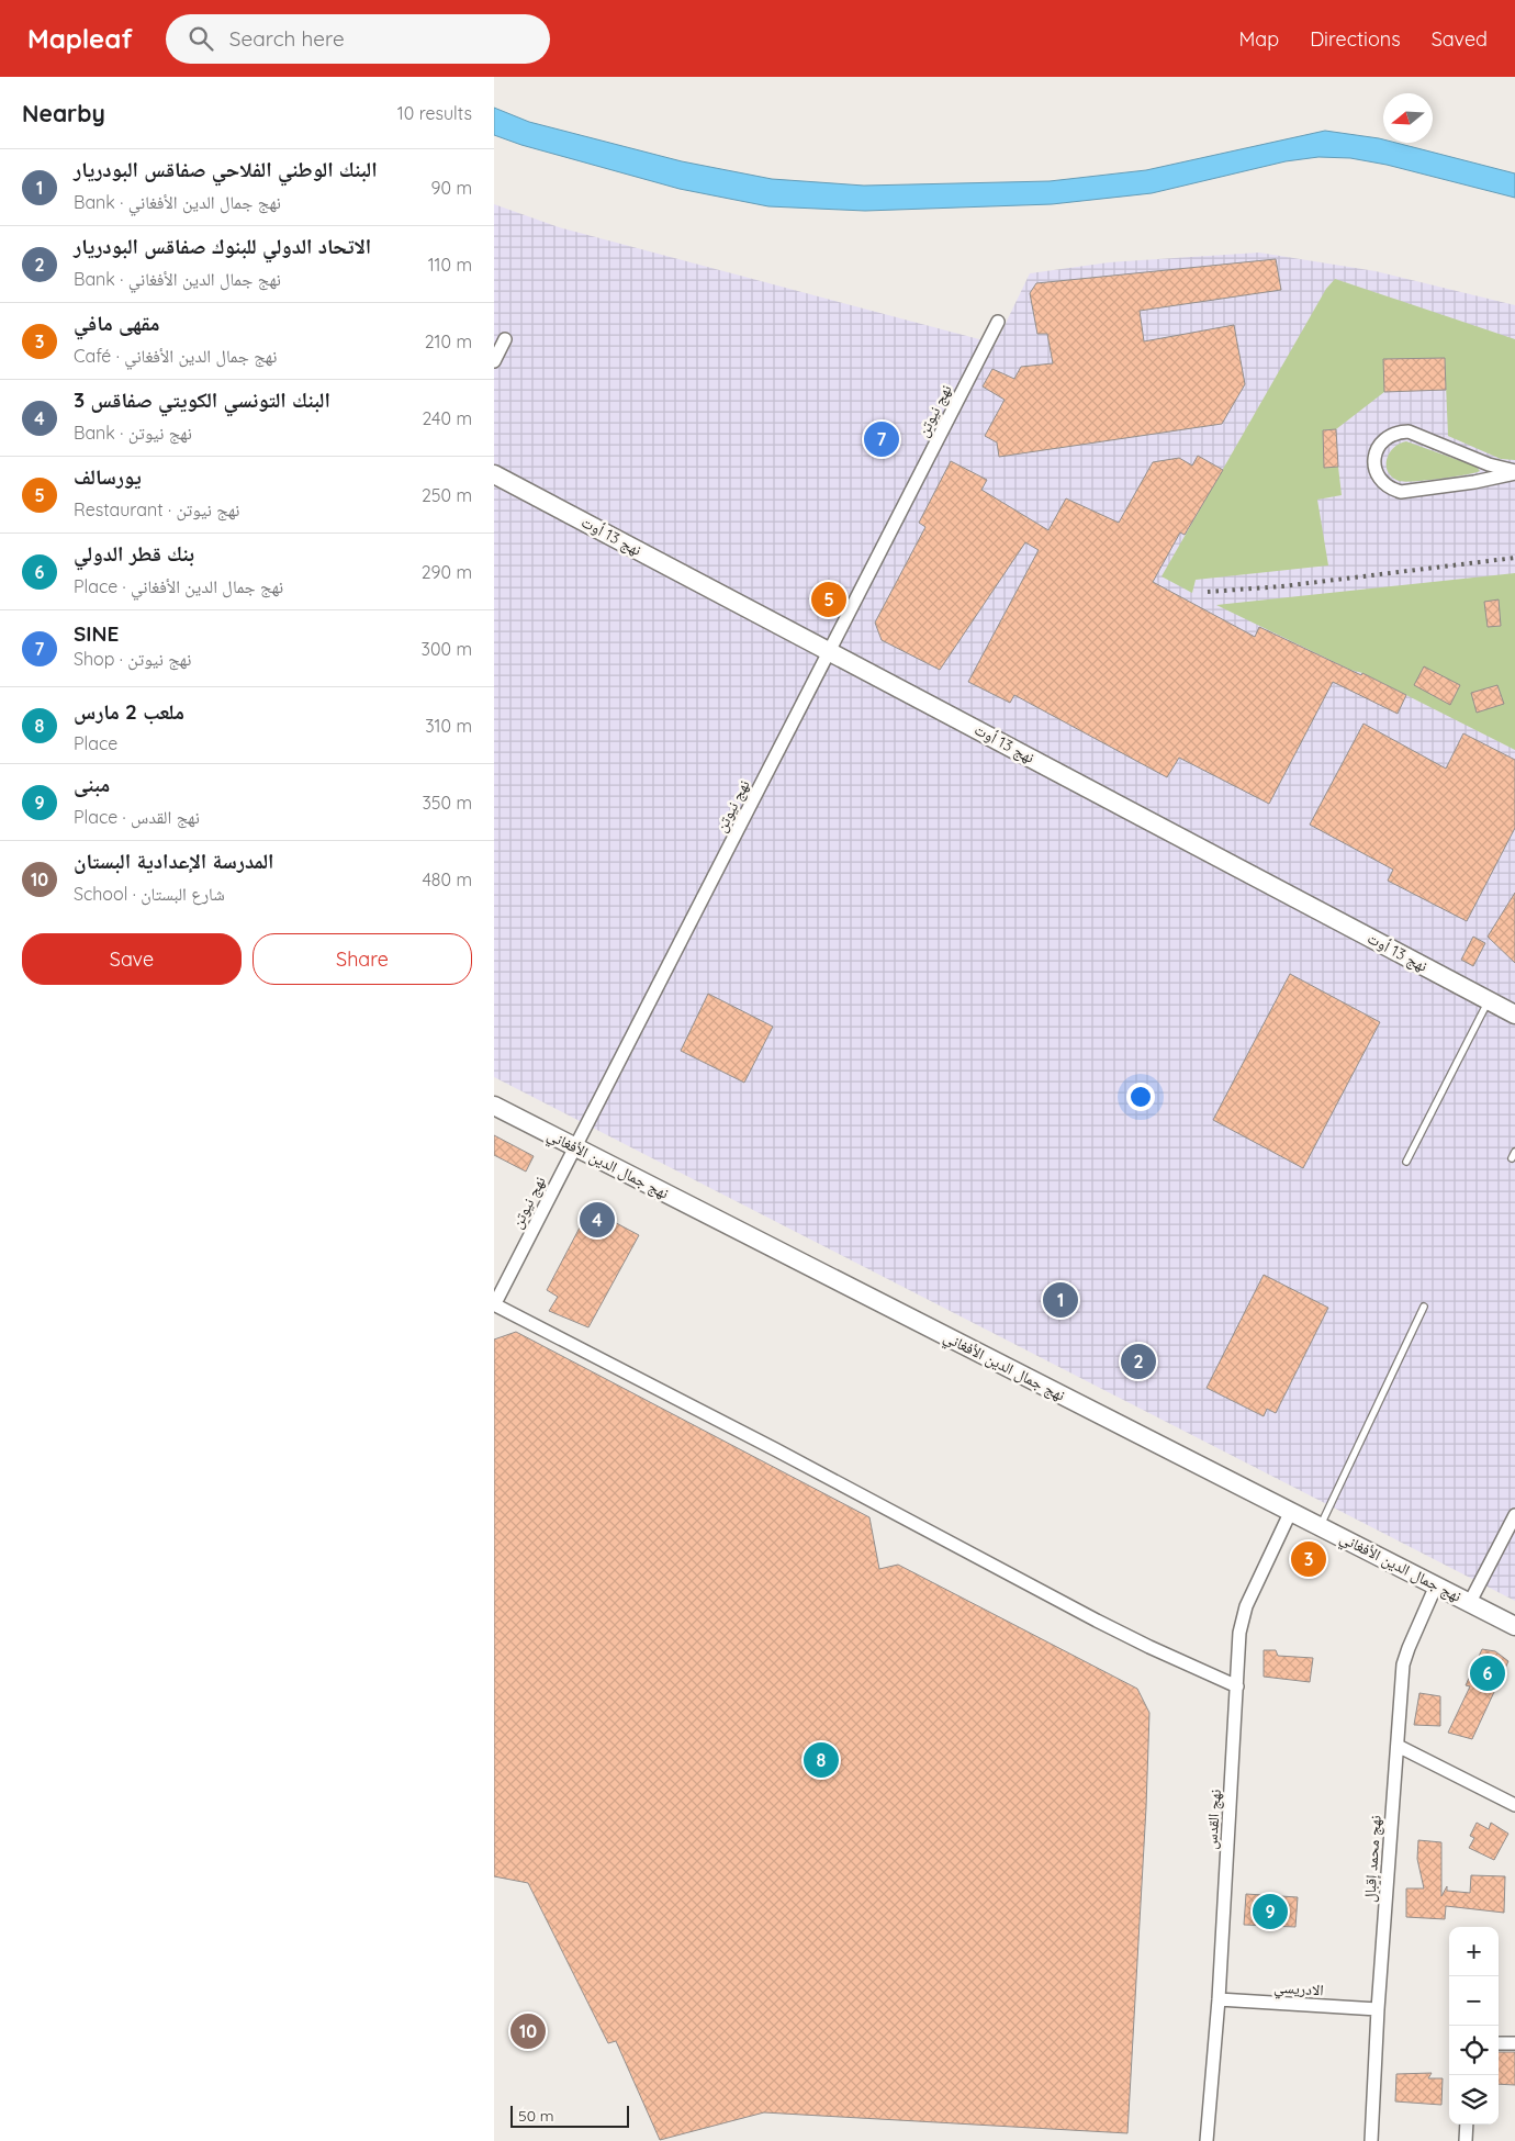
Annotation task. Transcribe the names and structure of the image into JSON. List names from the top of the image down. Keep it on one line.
{"streets":{"main road":["نهج 13 أوت","نهج جمال الدين الأفغاني"],"street":["نهج نيوتن","نهج القدس","نهج محمد إقبال","الادريسي"]},"crossings":[["نهج نيوتن","نهج 13 أوت"],["نهج نيوتن","نهج جمال الدين الأفغاني"],["نهج جمال الدين الأفغاني","نهج القدس"],["نهج جمال الدين الأفغاني","نهج محمد إقبال"],["نهج القدس","الادريسي"],["نهج محمد إقبال","الادريسي"]],"scale_bar":"50 m","north":"left","page":{"header":"Mapleaf","search":"Search here","nav":["Map","Directions","Saved"],"heading":["Nearby","10 results"],"list":[{"mark":"1","name":"البنك الوطني الفلاحي صفاقس البودريار","note":"Bank · نهج جمال الدين الأفغاني","value":"90 m"},{"mark":"2","name":"الاتحاد الدولي للبنوك صفاقس البودريار","note":"Bank · نهج جمال الدين الأفغاني","value":"110 m"},{"mark":"3","name":"مقهى مافي","note":"Café · نهج جمال الدين الأفغاني","value":"210 m"},{"mark":"4","name":"البنك التونسي الكويتي صفاقس 3","note":"Bank · نهج نيوتن","value":"240 m"},{"mark":"5","name":"يورسالف","note":"Restaurant · نهج نيوتن","value":"250 m"},{"mark":"6","name":"بنك قطر الدولي","note":"Place · نهج جمال الدين الأفغاني","value":"290 m"},{"mark":"7","name":"SINE","note":"Shop · نهج نيوتن","value":"300 m"},{"mark":"8","name":"ملعب 2 مارس","note":"Place","value":"310 m"},{"mark":"9","name":"مبنى","note":"Place · نهج القدس","value":"350 m"},{"mark":"10","name":"المدرسة الإعدادية البستان","note":"School · شارع البستان","value":"480 m"}],"pins":["7","5","4","1","2","3","6","8","9","10"],"buttons":["Save","Share"],"map_buttons":["+","−"],"scale":"50 m"}}
